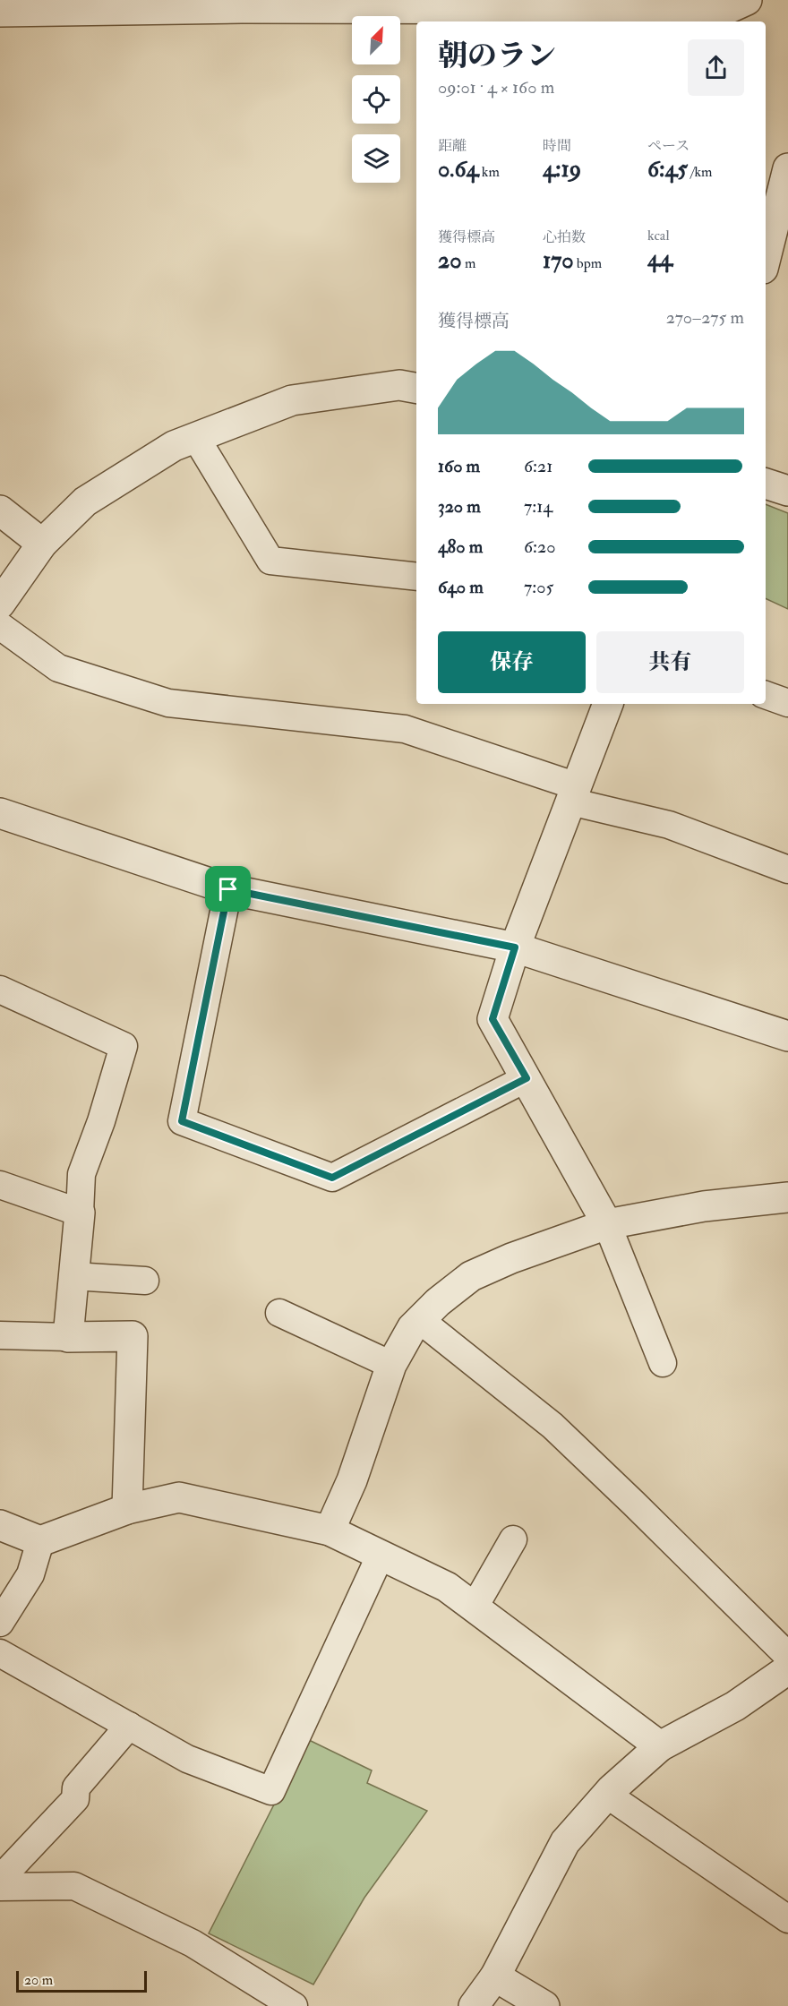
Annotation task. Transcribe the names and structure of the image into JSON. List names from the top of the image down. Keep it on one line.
{"scale_bar":"20 m","north":"top right","page":{"heading":["朝のラン","09:01 · 4 × 160 m"],"stats":[["距離","0.64 km"],["時間","4:19"],["ペース","6:45 /km"],["獲得標高","20 m"],["心拍数","170 bpm"],["kcal","44"]],"chart":["獲得標高","270–275 m"],"list":[{"name":"160 m","note":"6:21"},{"name":"320 m","note":"7:14"},{"name":"480 m","note":"6:20"},{"name":"640 m","note":"7:05"}],"buttons":["保存","共有"],"scale":"20 m"}}
